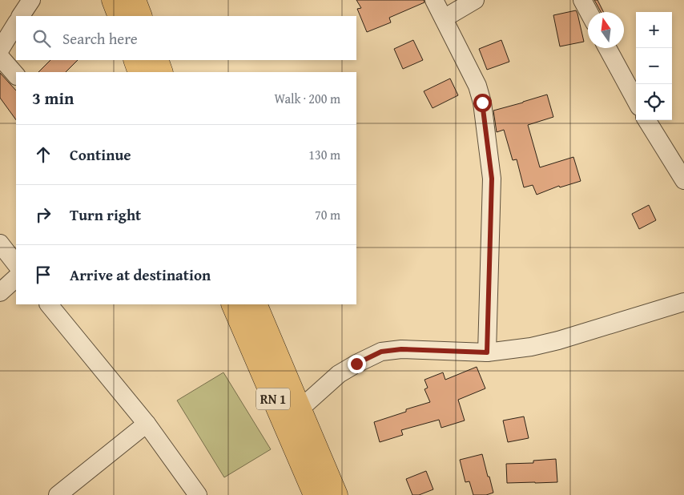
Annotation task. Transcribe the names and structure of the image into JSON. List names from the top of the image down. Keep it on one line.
{"streets":{"main road":["RN 1"]},"north":"top","page":{"map_buttons":["+","−"],"search":"Search here","heading":["3 min","Walk · 200 m"],"list":[["Continue","130 m"],["Turn right","70 m"],"Arrive at destination"]}}
